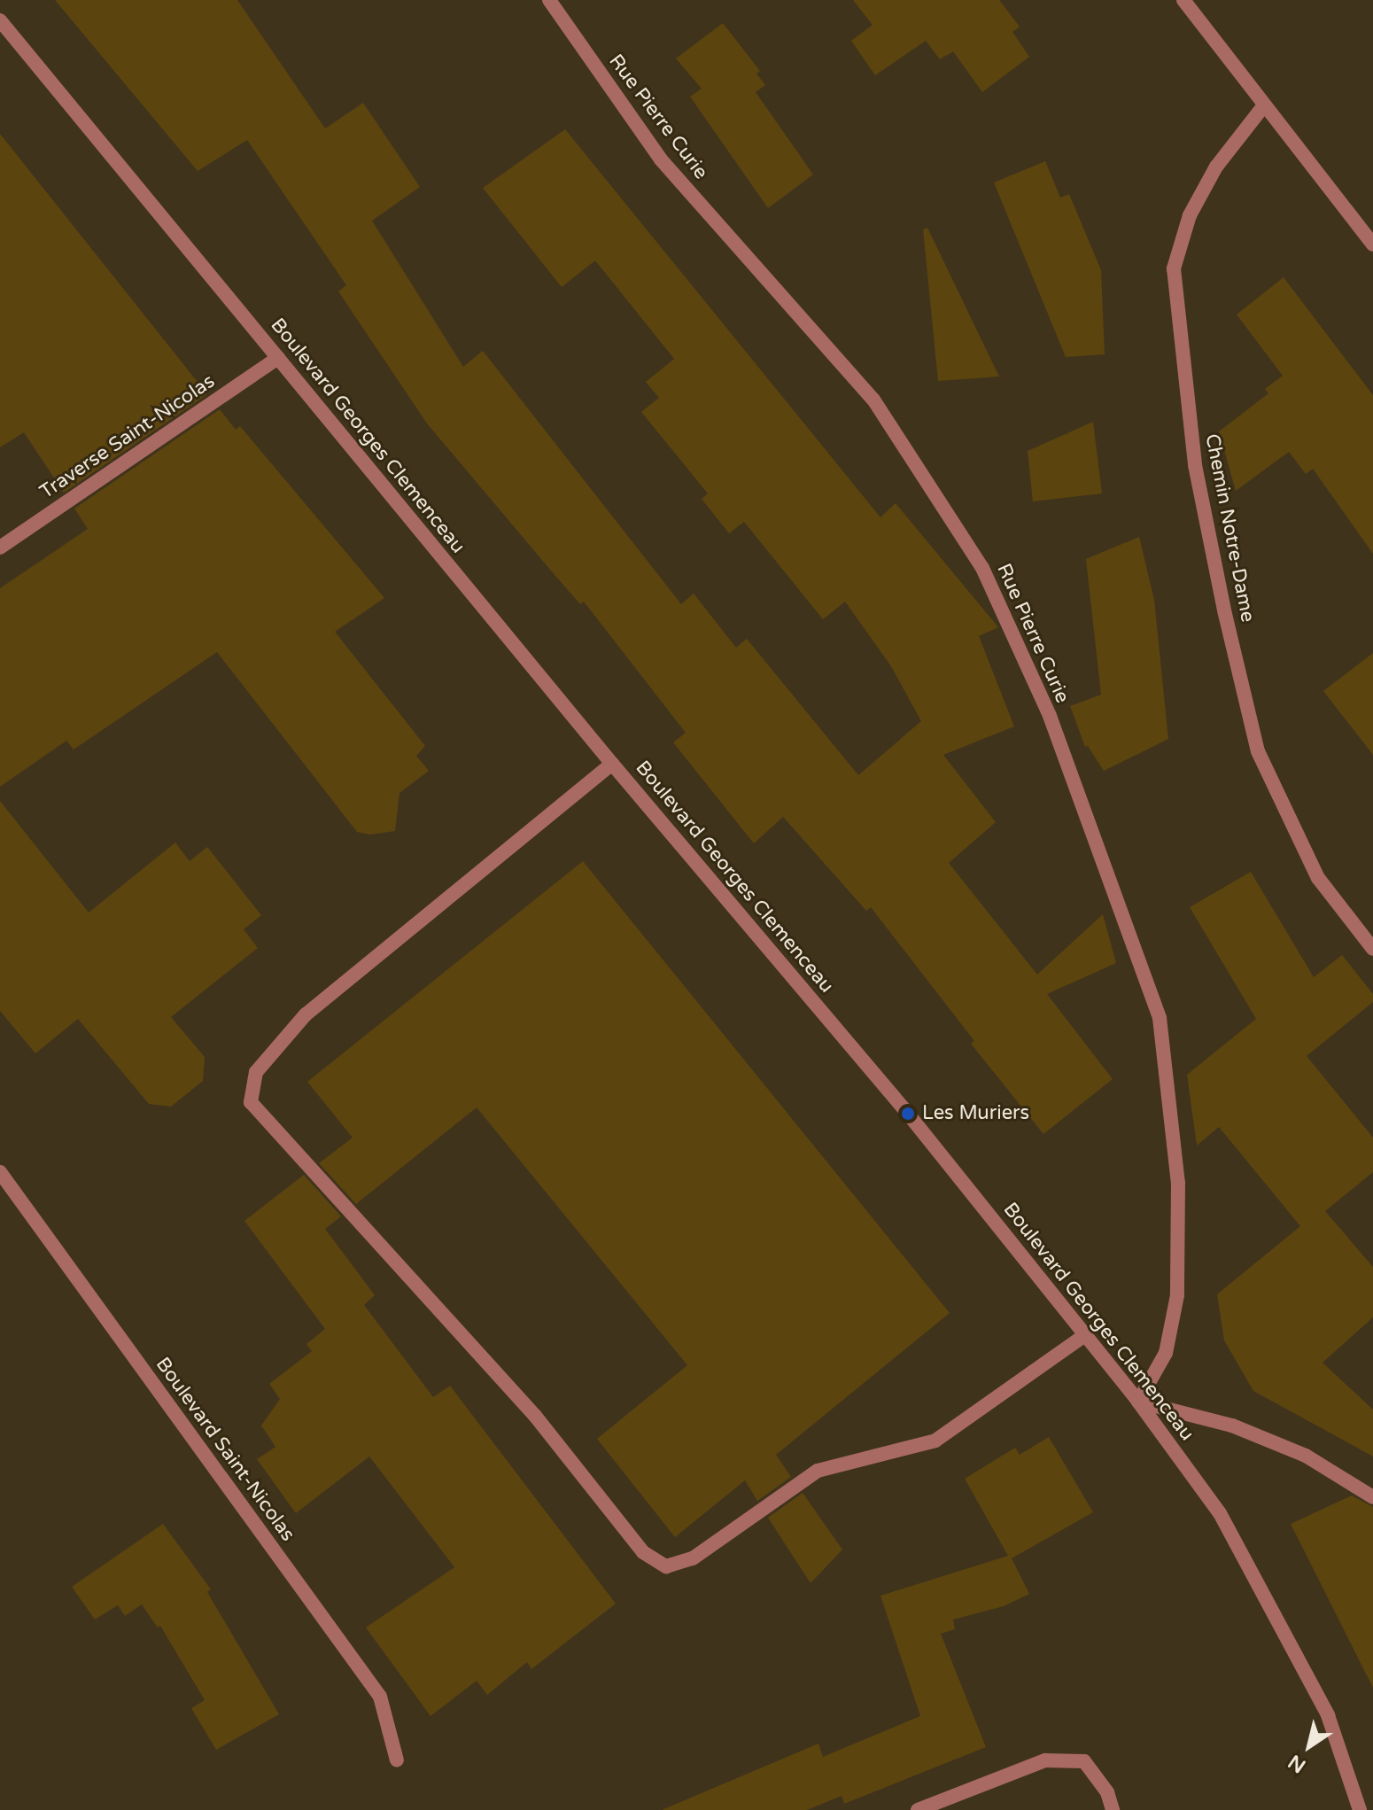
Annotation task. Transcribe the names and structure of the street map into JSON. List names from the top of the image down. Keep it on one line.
{"streets":{"street":["Rue Pierre Curie","Boulevard Georges Clemenceau","Traverse Saint-Nicolas","Chemin Notre-Dame","Boulevard Saint-Nicolas"]},"crossings":[["Rue Pierre Curie","Boulevard Georges Clemenceau"],["Boulevard Georges Clemenceau","Traverse Saint-Nicolas"]],"places":["Les Muriers"],"north":"bottom left"}
